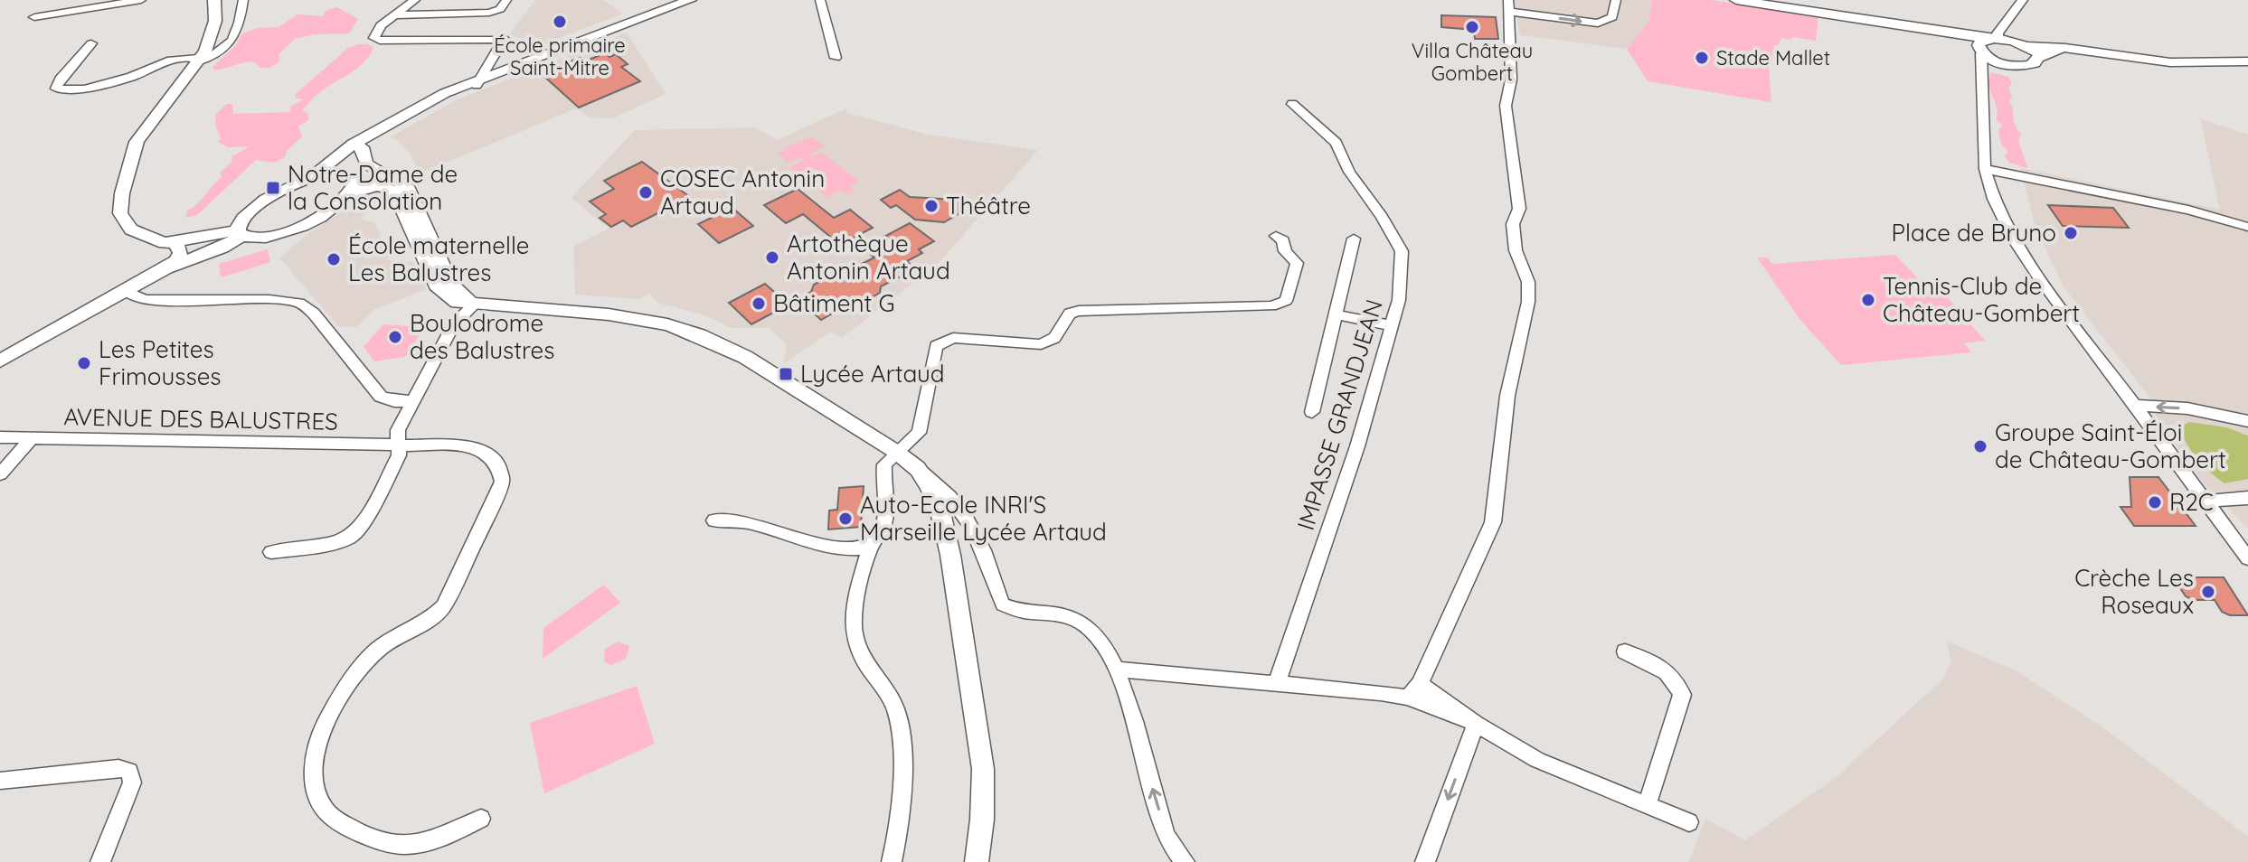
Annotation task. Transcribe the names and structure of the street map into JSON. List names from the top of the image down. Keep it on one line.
{"streets":{"street":["IMPASSE GRANDJEAN","AVENUE DES BALUSTRES"]},"places":{"other":["École primaire Saint-Mitre","Villa Château Gombert","Stade Mallet","COSEC Antonin Artaud","Théâtre","Place de Bruno","Artothèque Antonin Artaud","École maternelle Les Balustres","Tennis-Club de Château-Gombert","Bâtiment G","Boulodrome des Balustres","Les Petites Frimousses","Groupe Saint-Éloi de Château-Gombert","R2C","Auto-Ecole INRI'S Marseille Lycée Artaud","Crèche Les Roseaux"],"transit":["Notre-Dame de la Consolation","Lycée Artaud"]}}
